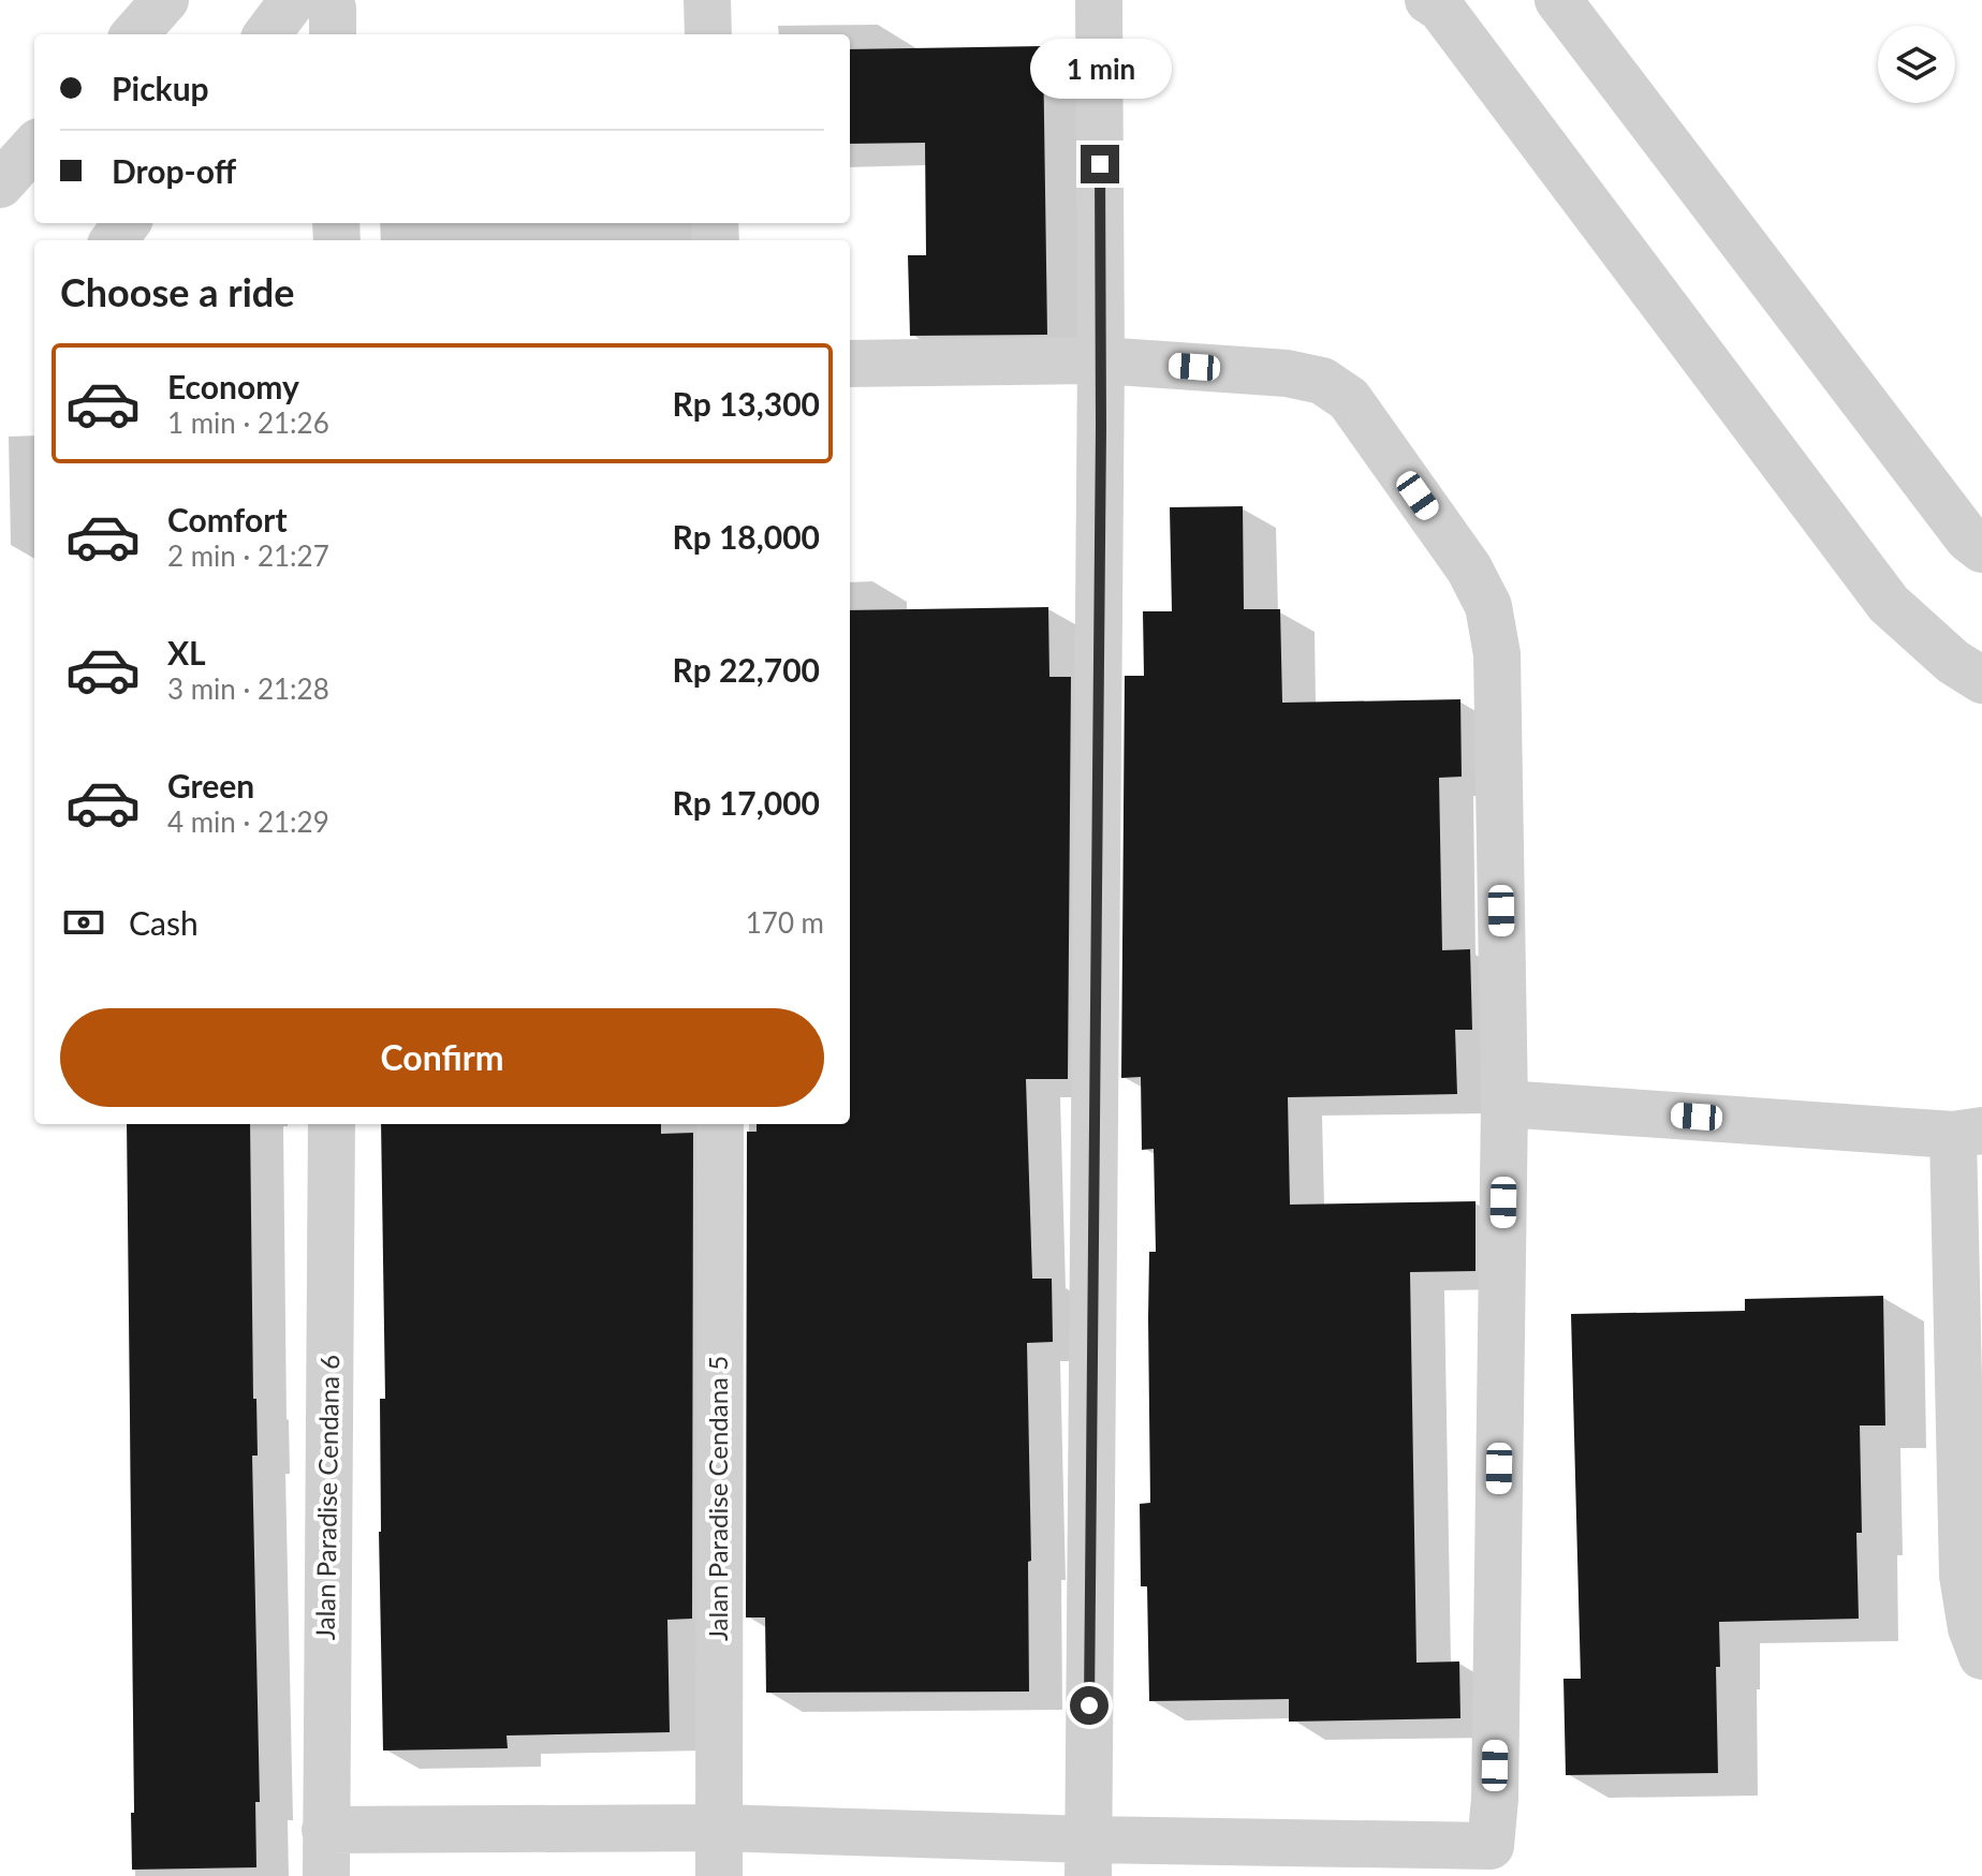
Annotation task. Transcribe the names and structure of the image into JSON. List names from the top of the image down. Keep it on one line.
{"streets":{"street":["Jalan Paradise Cendana 6","Jalan Paradise Cendana 5"]},"page":{"banner":["Pickup","Drop-off"],"bubble":"1 min","heading":"Choose a ride","list":[{"name":"Economy","note":"1 min · 21:26","value":"Rp 13,300"},{"name":"Comfort","note":"2 min · 21:27","value":"Rp 18,000"},{"name":"XL","note":"3 min · 21:28","value":"Rp 22,700"},{"name":"Green","note":"4 min · 21:29","value":"Rp 17,000"}],"pay":["Cash","170 m"],"buttons":"Confirm"}}
